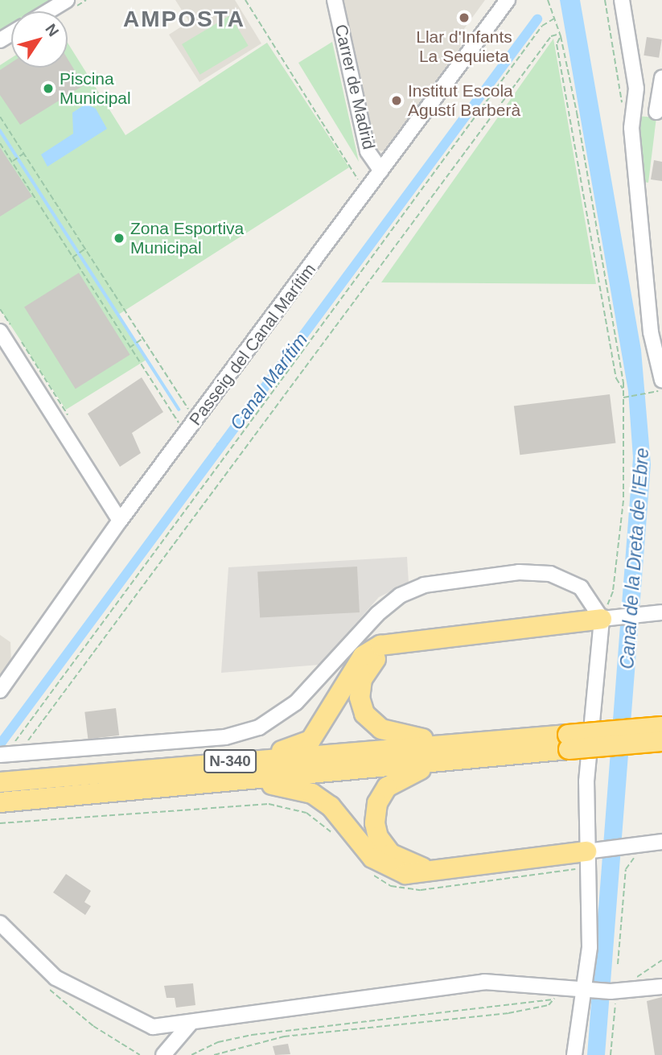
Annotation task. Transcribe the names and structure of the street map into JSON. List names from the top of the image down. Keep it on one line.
{"streets":{"highway":["N-340"],"street":["Carrer de Madrid","Passeig del Canal Marítim"]},"crossings":[["Carrer de Madrid","Passeig del Canal Marítim"]],"districts":["AMPOSTA"],"water":["Canal Marítim","Canal de la Dreta de l'Ebre"],"places":["Llar d'Infants La Sequieta","Piscina Municipal","Institut Escola Agustí Barberà","Zona Esportiva Municipal"],"north":"top right"}
